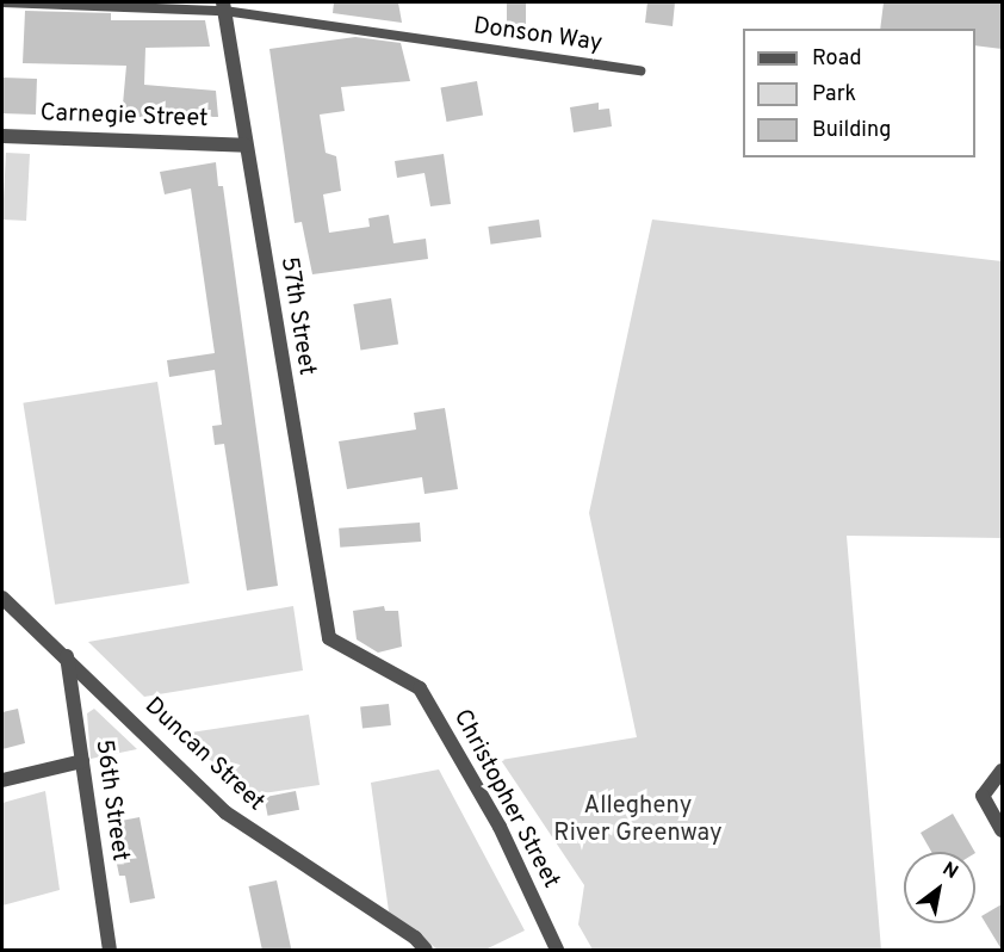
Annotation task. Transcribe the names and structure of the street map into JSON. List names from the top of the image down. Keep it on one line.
{"streets":{"street":["Carnegie Street","57th Street","Duncan Street","Christopher Street","56th Street"],"lane":["Donson Way"]},"crossings":[["Donson Way","57th Street"],["Carnegie Street","57th Street"],["57th Street","Christopher Street"],["Duncan Street","56th Street"]],"parks":["Allegheny River Greenway"],"legend":["Road","Park","Building"],"north":"top right"}
